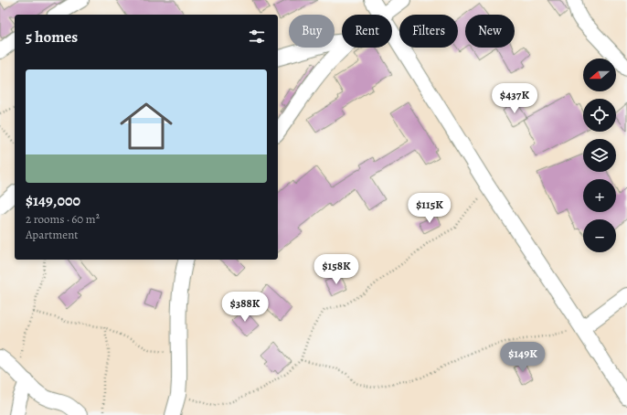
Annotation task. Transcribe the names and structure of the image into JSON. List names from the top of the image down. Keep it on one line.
{"north":"left","page":{"chip":["Buy","Rent","Filters","New"],"heading":"5 homes","map_buttons":["+","−"],"list":[{"name":"$149,000","note":"2 rooms · 60 m² · Apartment"}],"price":["$437K","$115K","$158K","$388K","$149K"]}}
